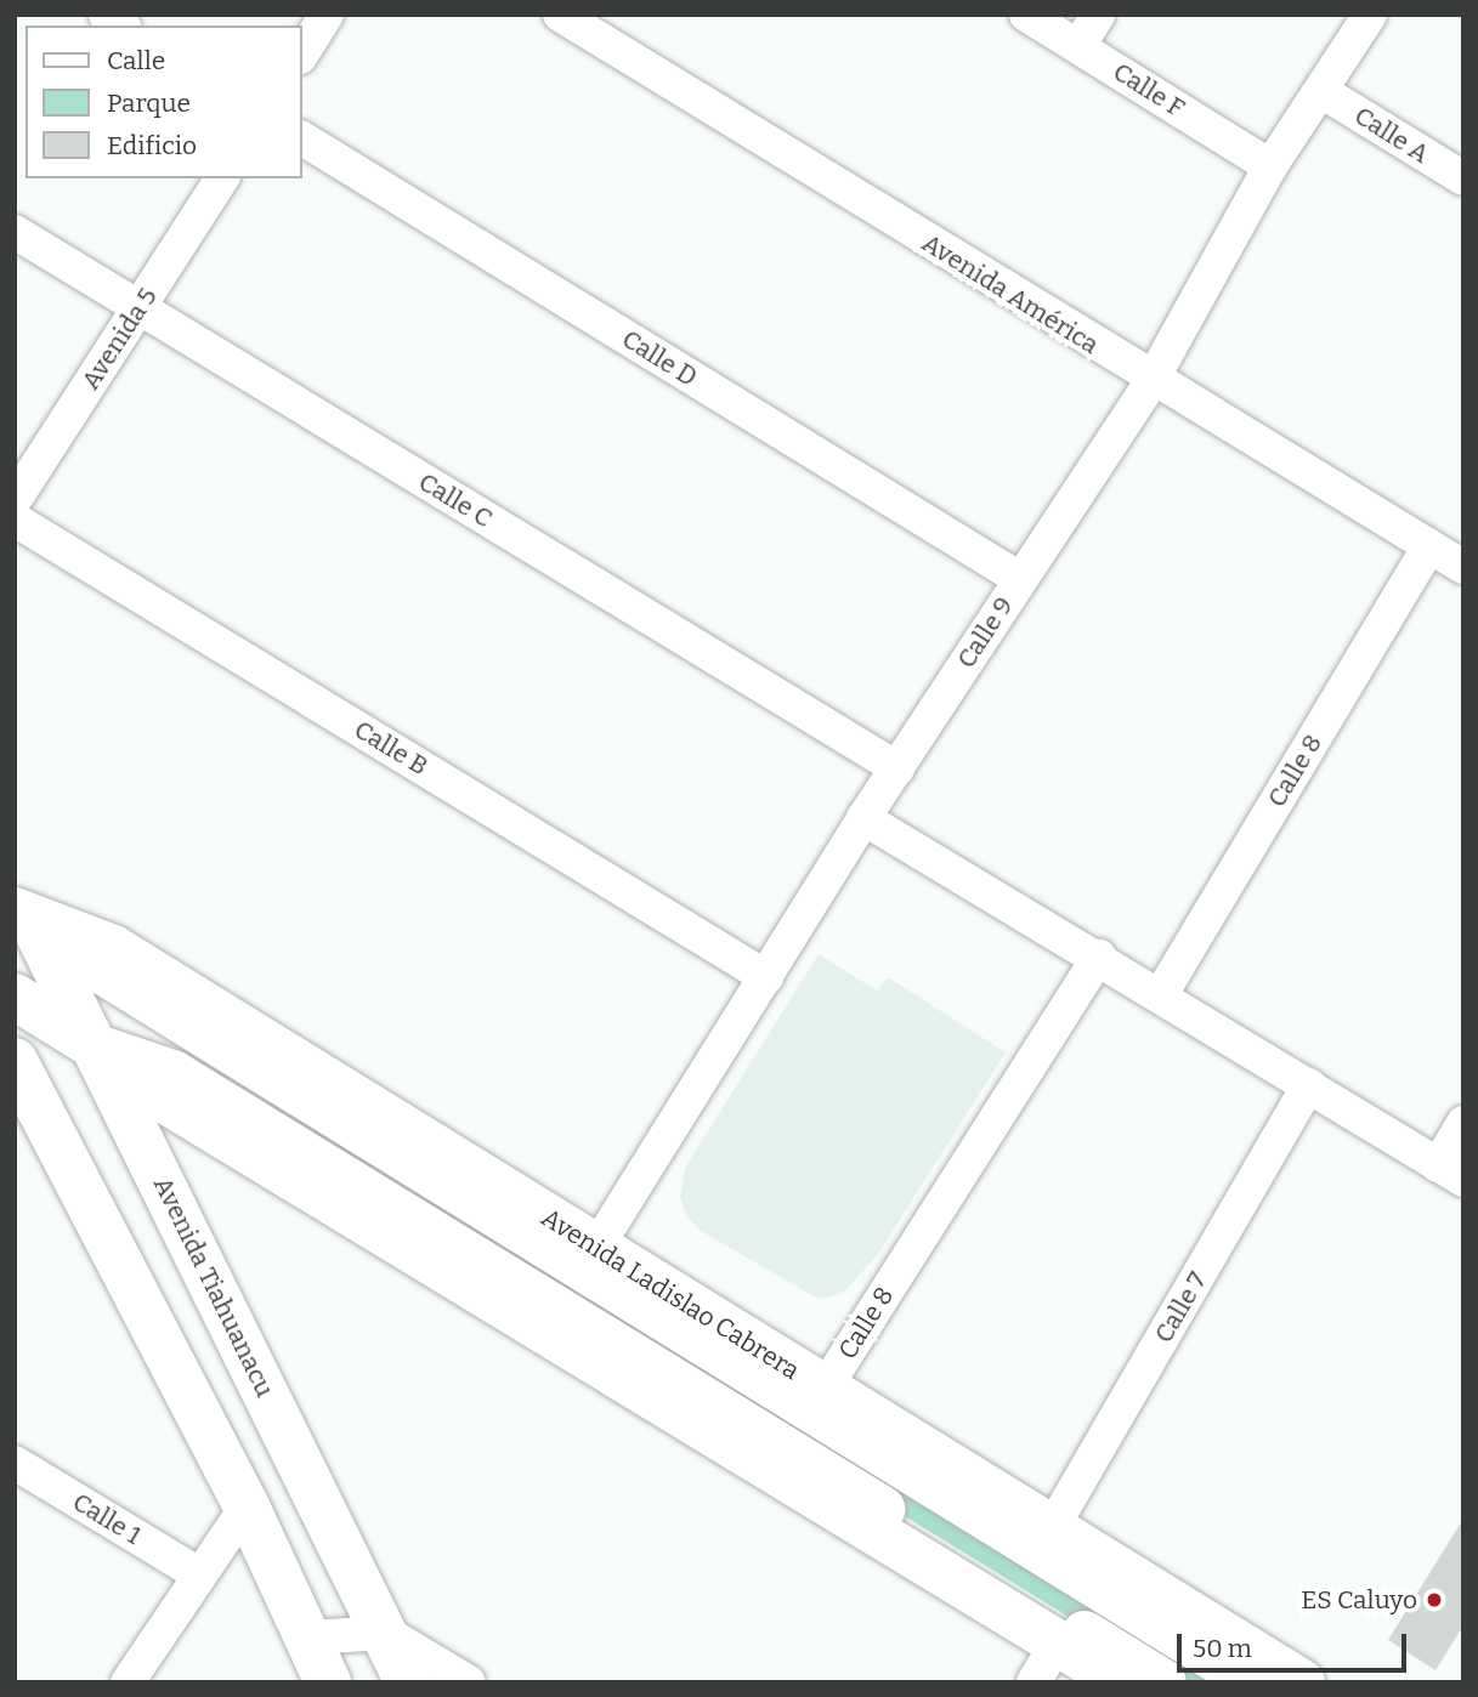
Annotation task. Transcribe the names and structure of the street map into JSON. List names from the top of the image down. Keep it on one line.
{"streets":{"main road":["Avenida Tiahuanacu","Avenida Ladislao Cabrera"],"street":["Calle F","Calle A","Avenida América","Avenida 5","Calle D","Calle C","Calle 9","Calle B","Calle 8","Calle 7","Calle 1"]},"crossings":[["Calle F","Calle 9"],["Calle A","Calle 9"],["Avenida América","Calle 9"],["Avenida América","Calle 8"],["Avenida 5","Calle C"],["Calle D","Calle 9"],["Calle C","Calle 9"],["Calle 9","Calle B"],["Calle 9","Avenida Ladislao Cabrera"],["Calle 8","Avenida Ladislao Cabrera"],["Avenida Tiahuanacu","Avenida Ladislao Cabrera"],["Avenida Ladislao Cabrera","Calle 7"]],"places":["ES Caluyo"],"legend":["Calle","Parque","Edificio"],"scale_bar":"50 m"}
